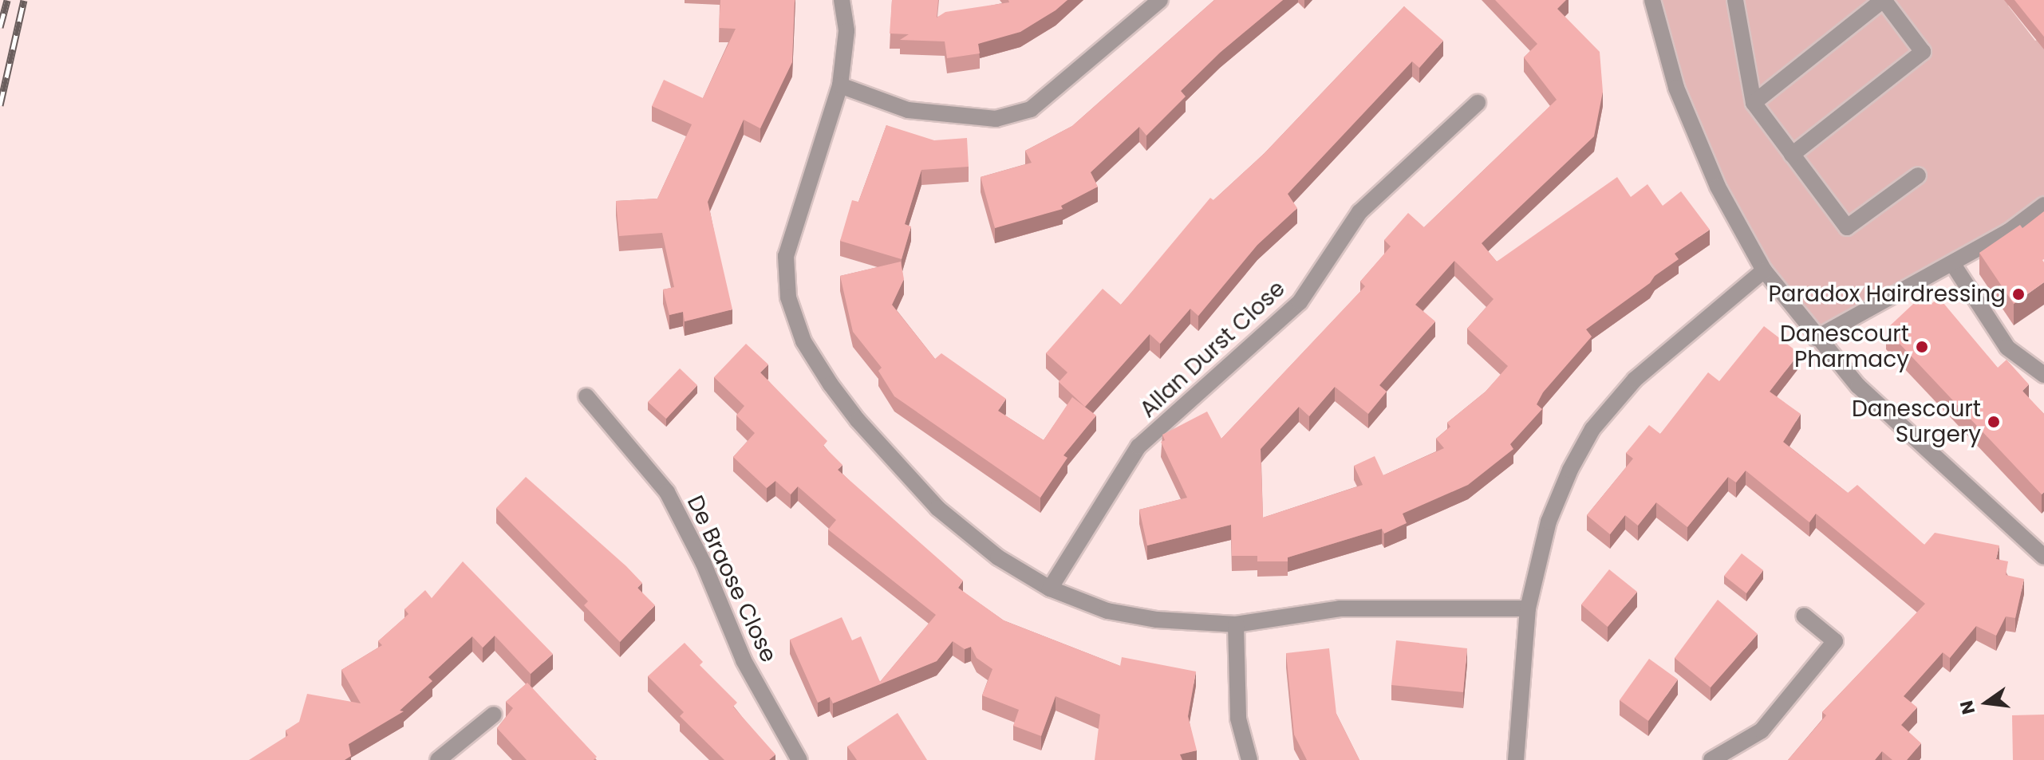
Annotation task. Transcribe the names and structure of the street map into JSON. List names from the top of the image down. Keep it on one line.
{"streets":{"street":["Allan Durst Close","De Braose Close"]},"places":["Paradox Hairdressing","Danescourt Pharmacy","Danescourt Surgery"],"north":"left"}
